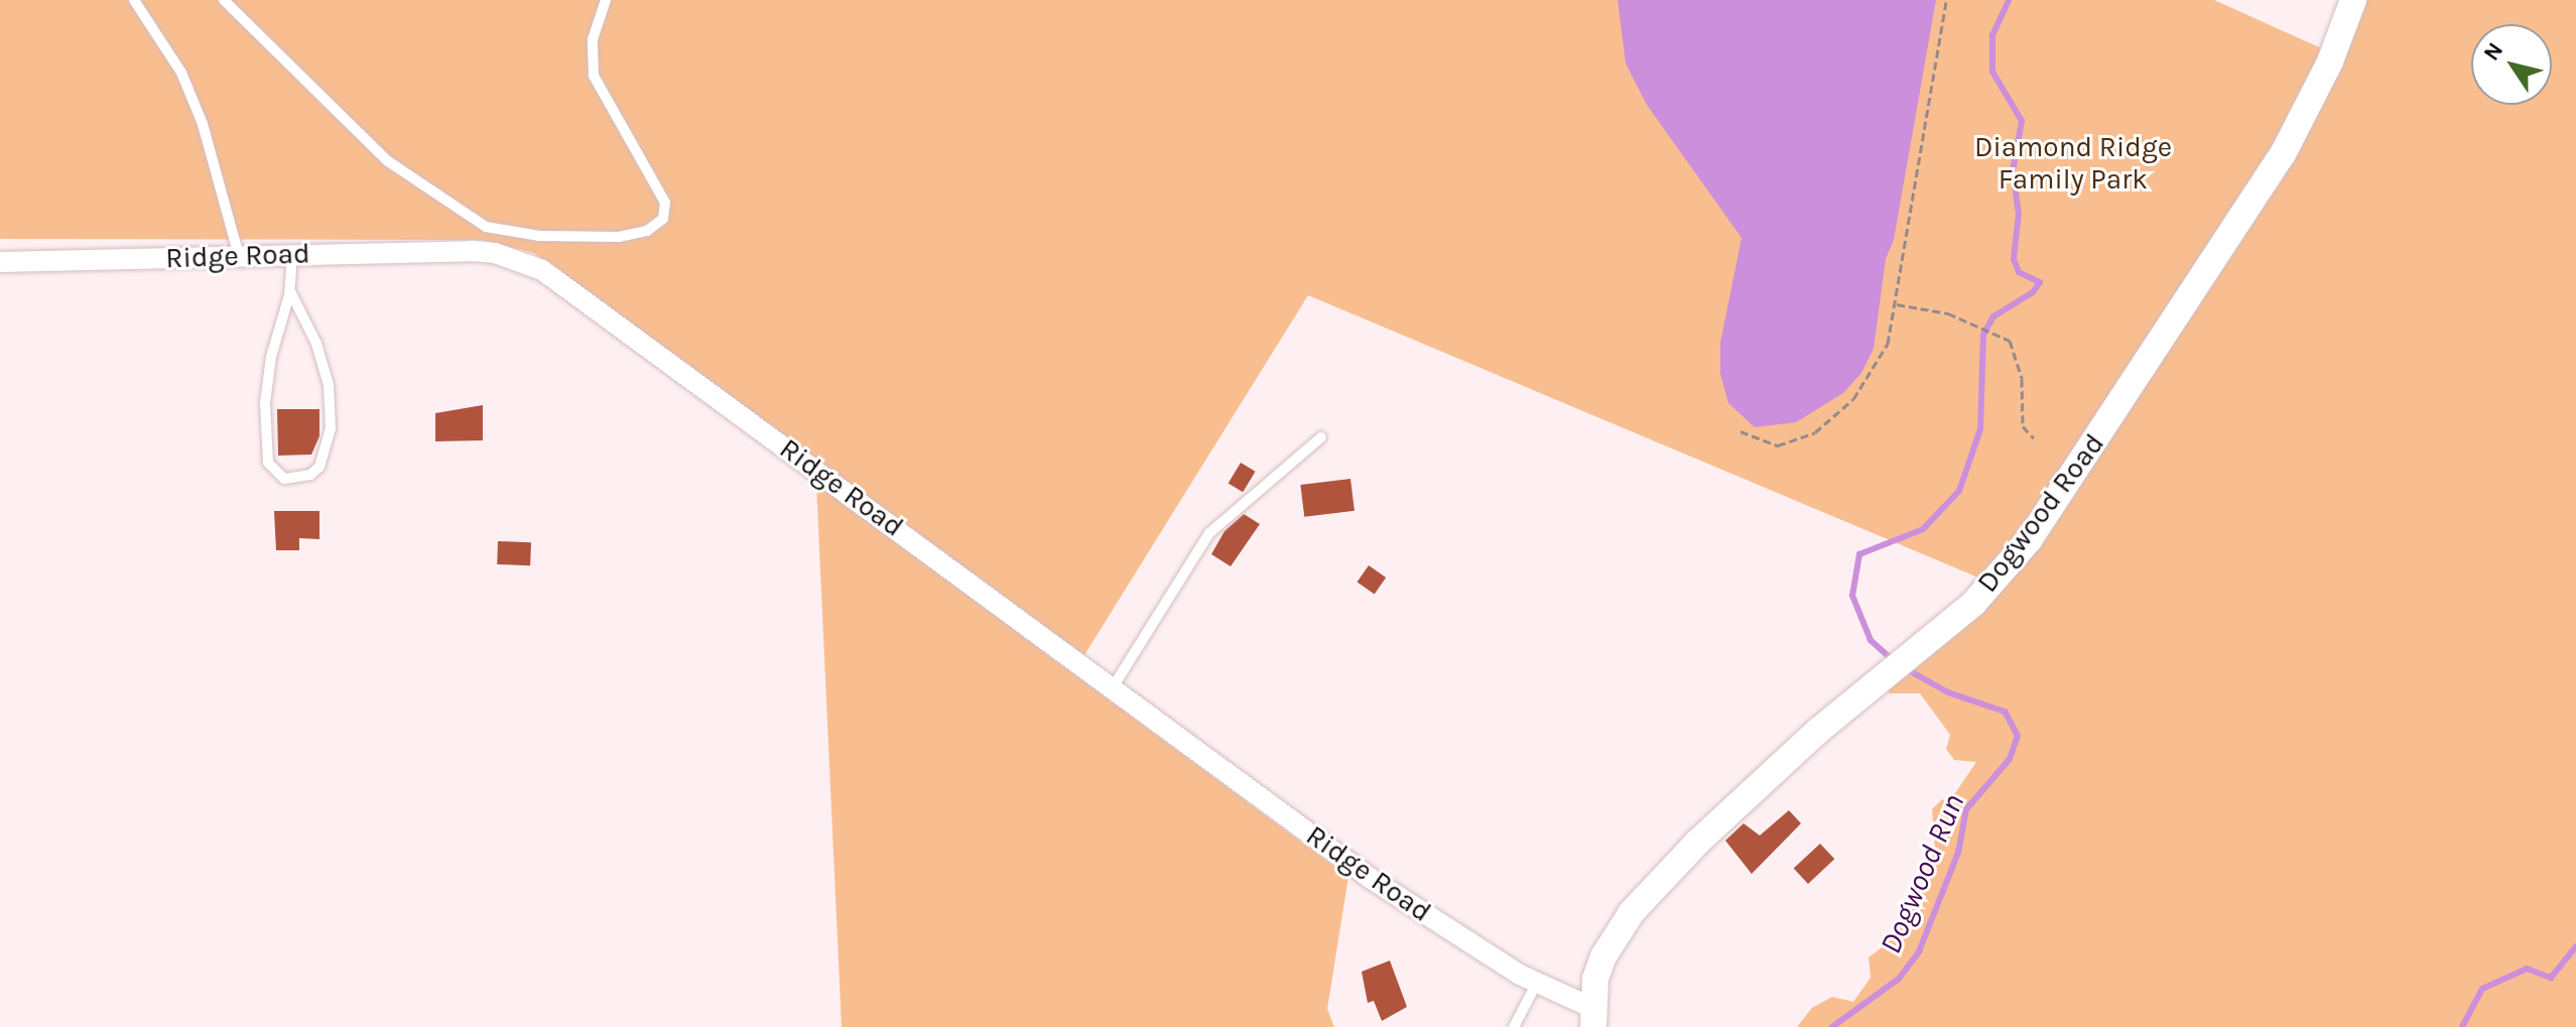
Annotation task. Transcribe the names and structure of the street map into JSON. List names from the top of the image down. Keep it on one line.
{"streets":{"street":["Ridge Road","Dogwood Road"]},"crossings":[["Ridge Road","Dogwood Road"]],"water":["Dogwood Run"],"parks":["Diamond Ridge Family Park"],"north":"top left"}
